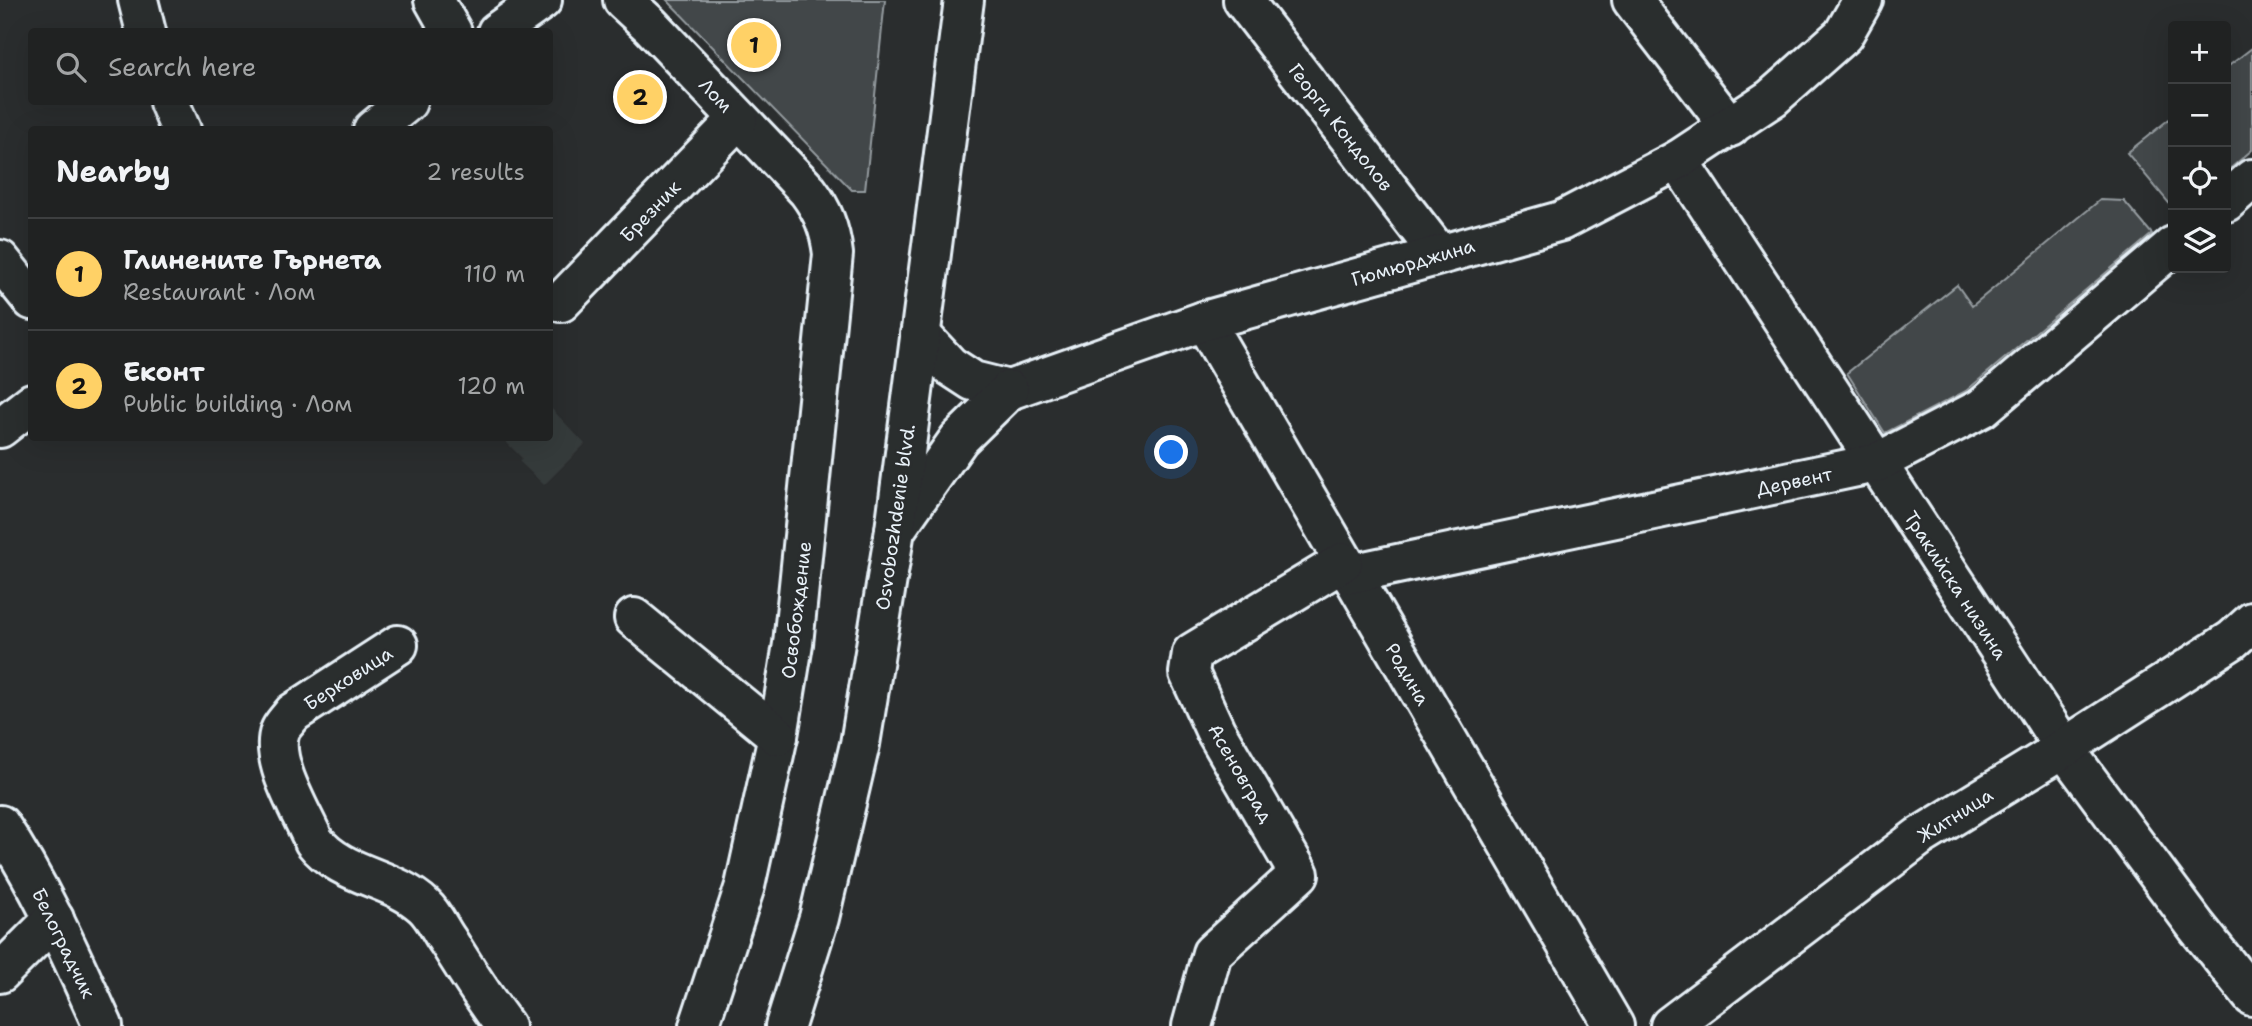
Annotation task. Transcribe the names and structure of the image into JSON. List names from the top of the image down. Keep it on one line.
{"streets":{"street":["Лом","Георги Кондолов","Брезник","Гюмюрджина","Дервент","Osvobozhdenie blvd.","Тракийска низина","Освобождение","Родина","Берковица","Асеновград","Житница","Белоградчик"]},"crossings":[["Лом","Брезник"],["Лом","Освобождение"],["Георги Кондолов","Гюмюрджина"],["Гюмюрджина","Тракийска низина"],["Гюмюрджина","Родина"],["Дервент","Тракийска низина"],["Дервент","Родина"],["Дервент","Асеновград"],["Тракийска низина","Житница"],["Родина","Асеновград"]],"page":{"pins":["1","2"],"map_buttons":["+","−"],"search":"Search here","heading":["Nearby","2 results"],"list":[{"mark":"1","name":"Глинените Гърнета","note":"Restaurant · Лом","value":"110 m"},{"mark":"2","name":"Еконт","note":"Public building · Лом","value":"120 m"}]}}
